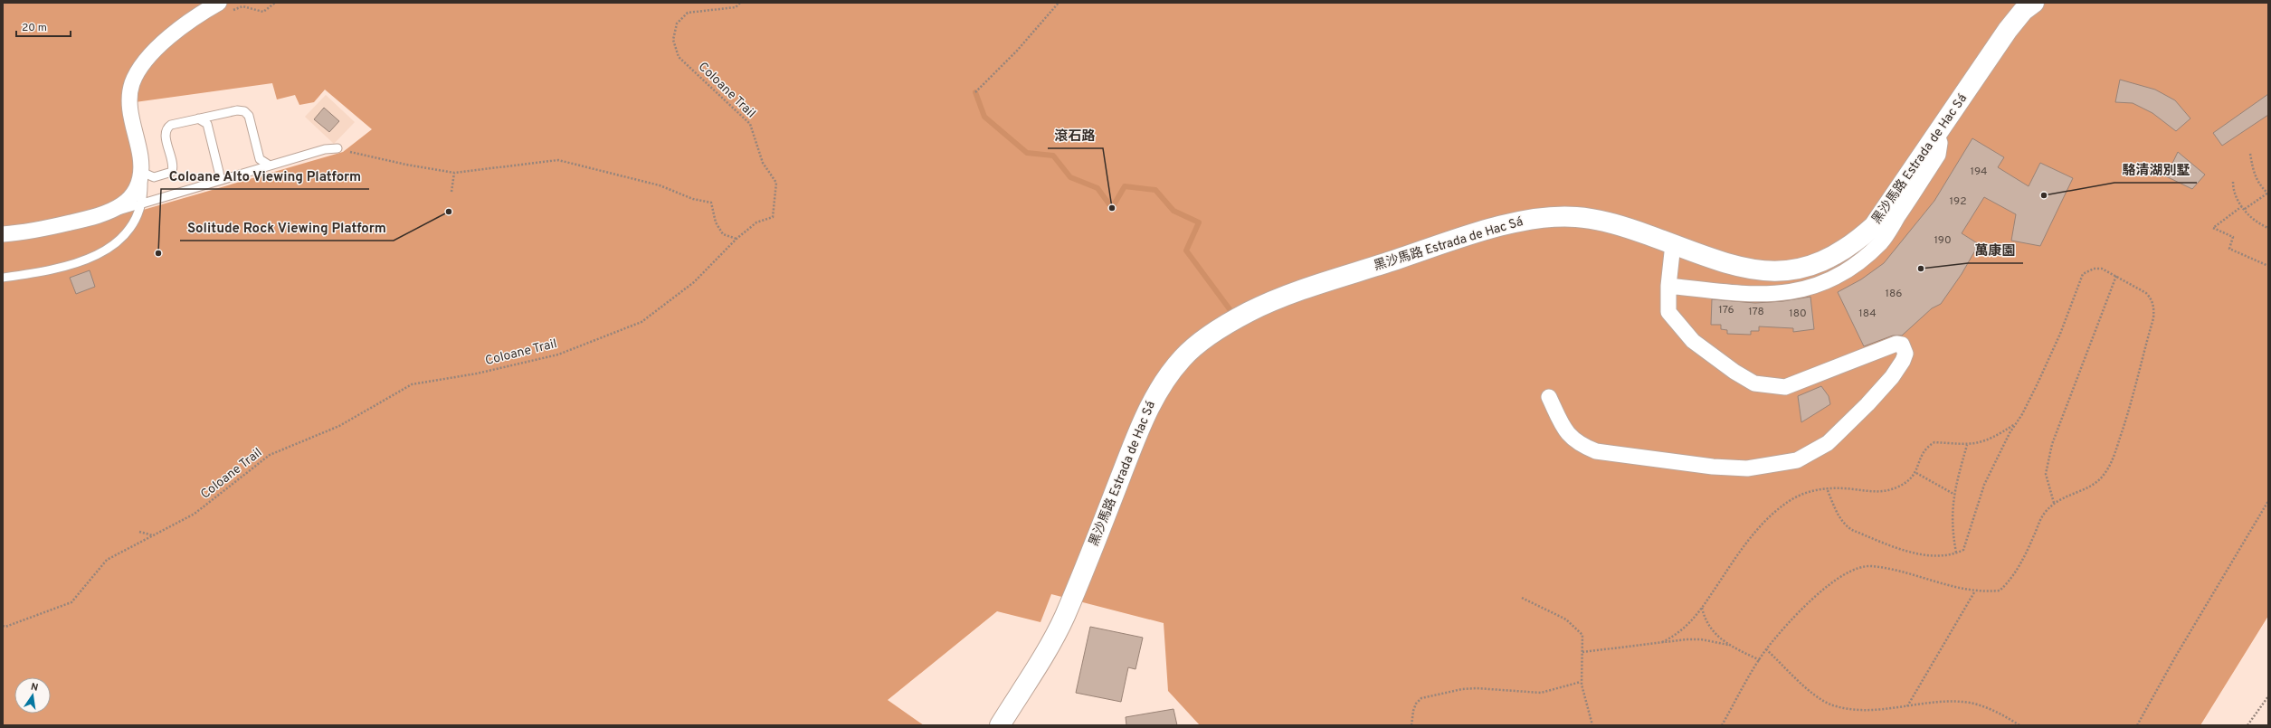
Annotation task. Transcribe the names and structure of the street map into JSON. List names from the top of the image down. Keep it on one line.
{"streets":{"main road":["黑沙馬路 Estrada de Hac Sá"],"path":["Coloane Trail"]},"places":["駱清湖別墅","滾石路","Solitude Rock Viewing Platform","Coloane Alto Viewing Platform","萬康園"],"house_numbers":["194","192","190","186","176","178","180","184"],"scale_bar":"20 m","north":"top"}
